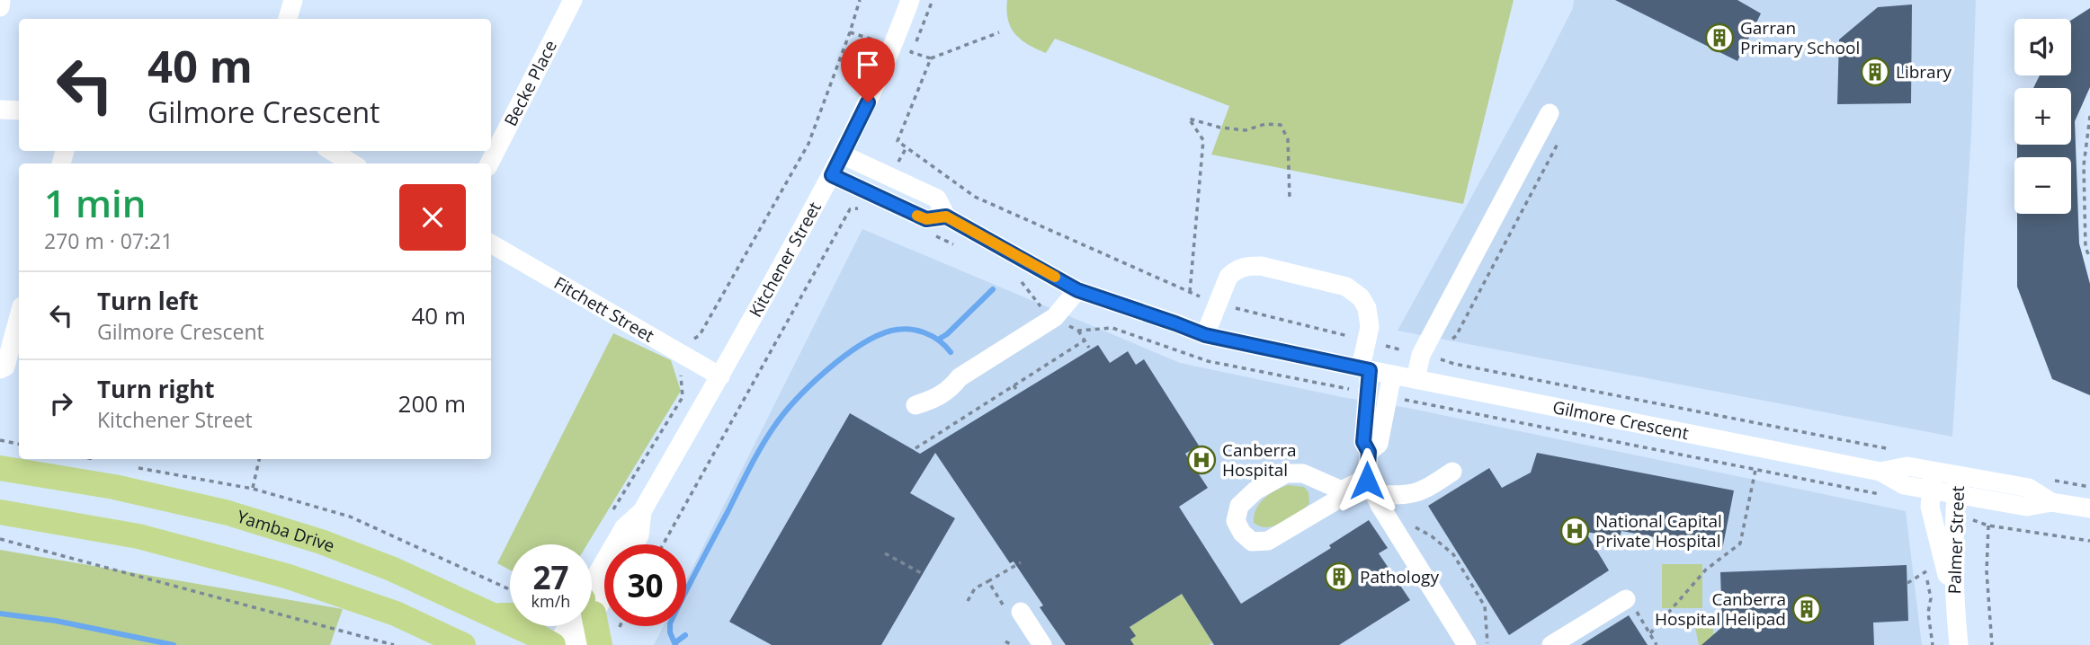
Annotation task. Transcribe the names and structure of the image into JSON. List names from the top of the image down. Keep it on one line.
{"streets":{"main road":["Yamba Drive"],"street":["Becke Place","Kitchener Street","Fitchett Street","Gilmore Crescent","Palmer Street"]},"crossings":[["Kitchener Street","Fitchett Street"],["Kitchener Street","Gilmore Crescent"],["Kitchener Street","Yamba Drive"],["Gilmore Crescent","Palmer Street"]],"places":{"building":["Garran Primary School","Library","Pathology","Canberra Hospital Helipad"],"hospital":["Canberra Hospital","National Capital Private Hospital"]},"page":{"map_buttons":["+","−"],"turn":["40 m","Gilmore Crescent"],"heading":["1 min","270 m · 07:21"],"list":[{"name":"Turn left","note":"Gilmore Crescent","value":"40 m"},{"name":"Turn right","note":"Kitchener Street","value":"200 m"}],"speed":"27 km/h","limit":"30"}}
